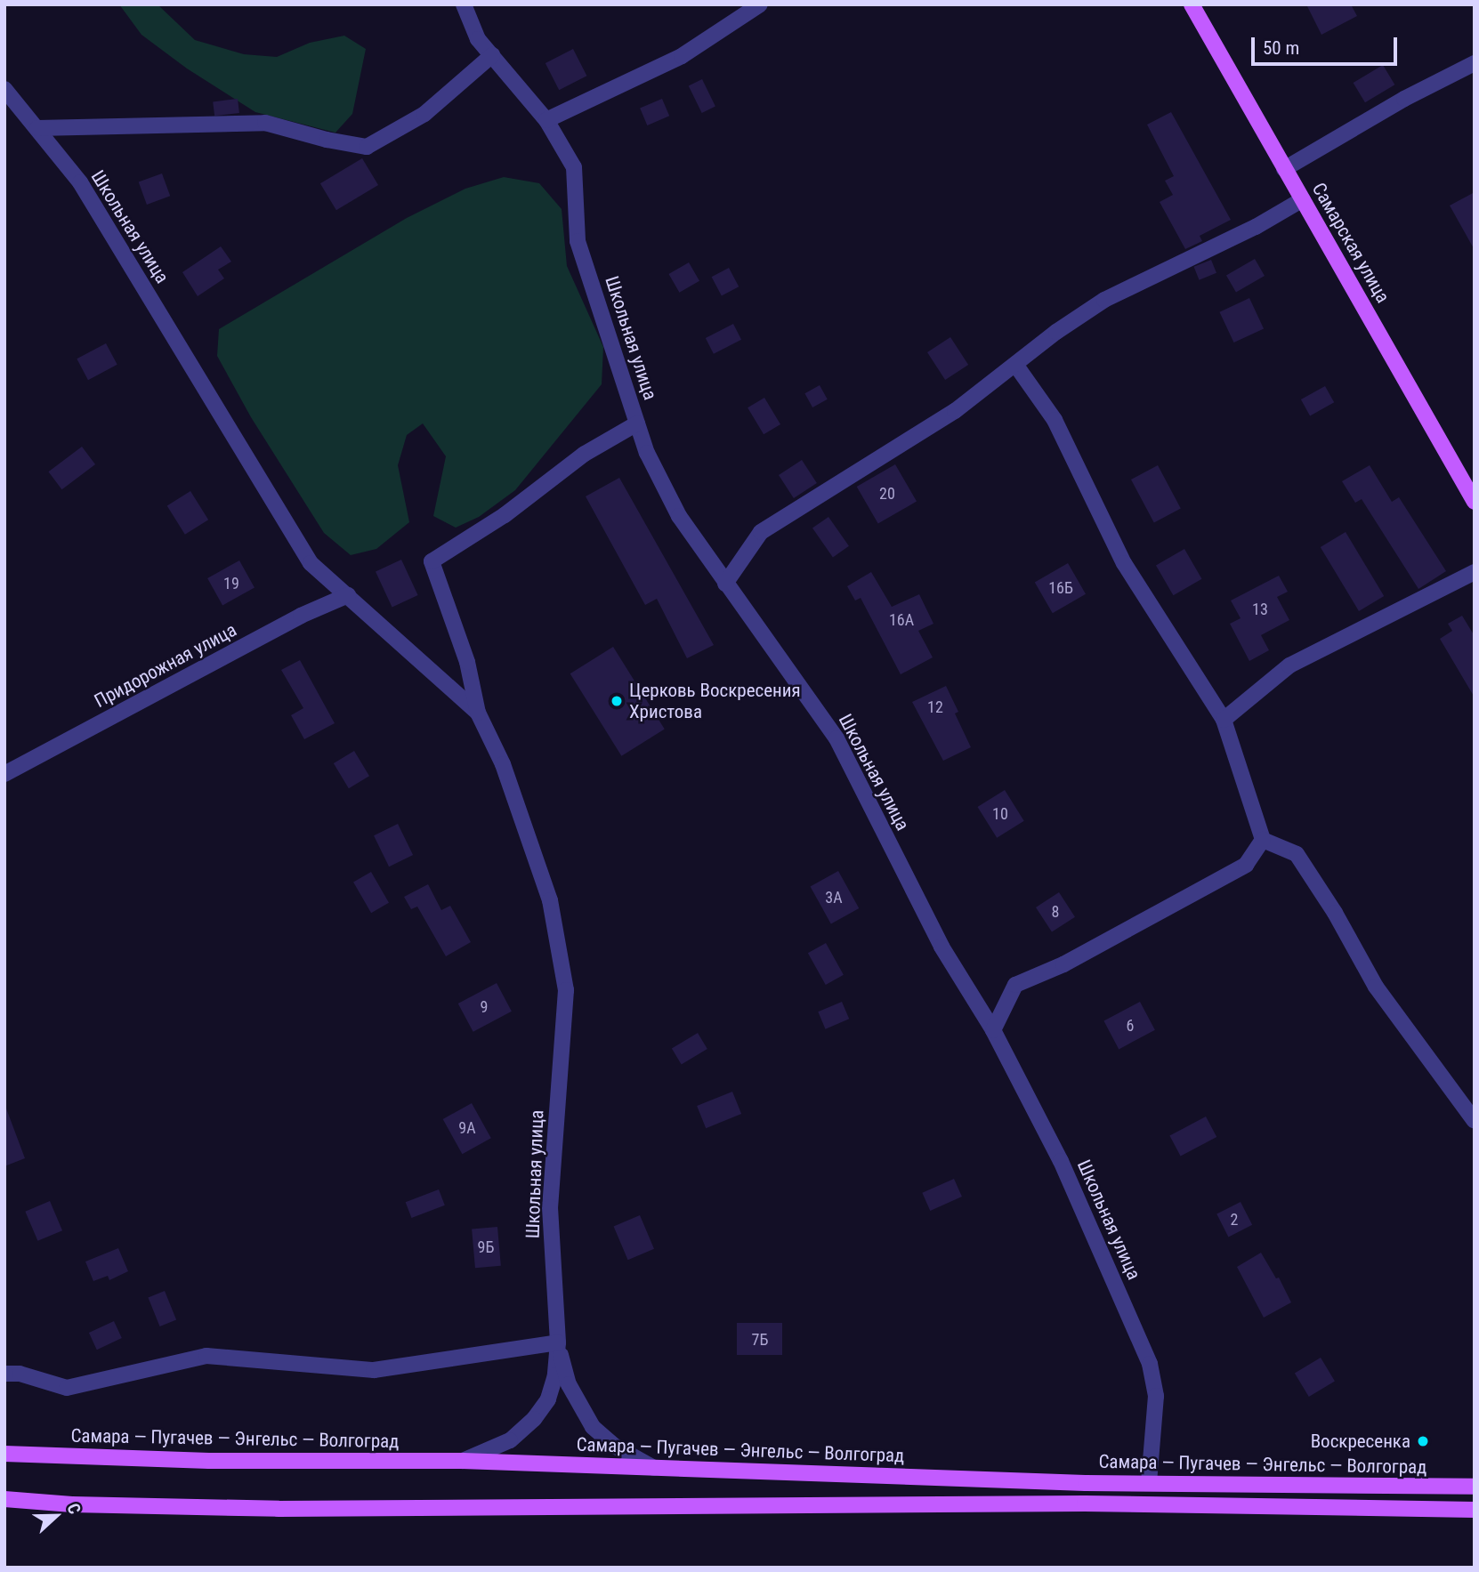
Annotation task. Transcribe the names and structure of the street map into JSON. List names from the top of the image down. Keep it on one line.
{"streets":{"main road":["Самарская улица","Самара — Пугачев — Энгельс — Волгоград"],"street":["Школьная улица","Придорожная улица"]},"crossings":[["Школьная улица","Придорожная улица"],["Школьная улица","Самара — Пугачев — Энгельс — Волгоград"]],"places":["Церковь Воскресения Христова","Воскресенка"],"house_numbers":["20","19","16Б","13","16А","12","10","3А","8","9","6","9А","2","9Б","7Б"],"scale_bar":"50 m","north":"right"}
